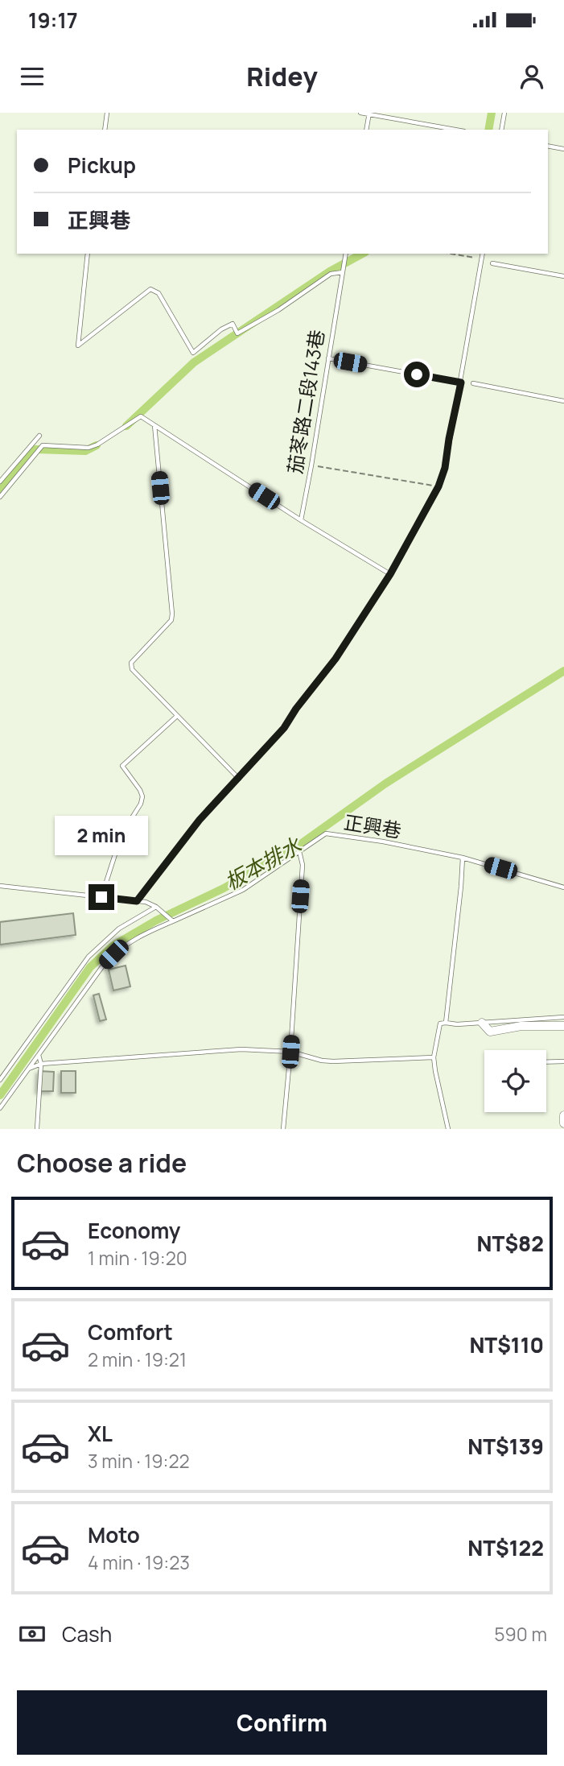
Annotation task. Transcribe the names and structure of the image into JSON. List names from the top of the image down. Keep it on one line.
{"streets":{"lane":["茄苳路二段143巷","正興巷"]},"water":["板本排水"],"page":{"status":"19:17","header":"Ridey","banner":["Pickup","正興巷"],"bubble":"2 min","heading":"Choose a ride","list":[{"name":"Economy","note":"1 min · 19:20","value":"NT$82"},{"name":"Comfort","note":"2 min · 19:21","value":"NT$110"},{"name":"XL","note":"3 min · 19:22","value":"NT$139"},{"name":"Moto","note":"4 min · 19:23","value":"NT$122"}],"pay":["Cash","590 m"],"buttons":"Confirm"}}
